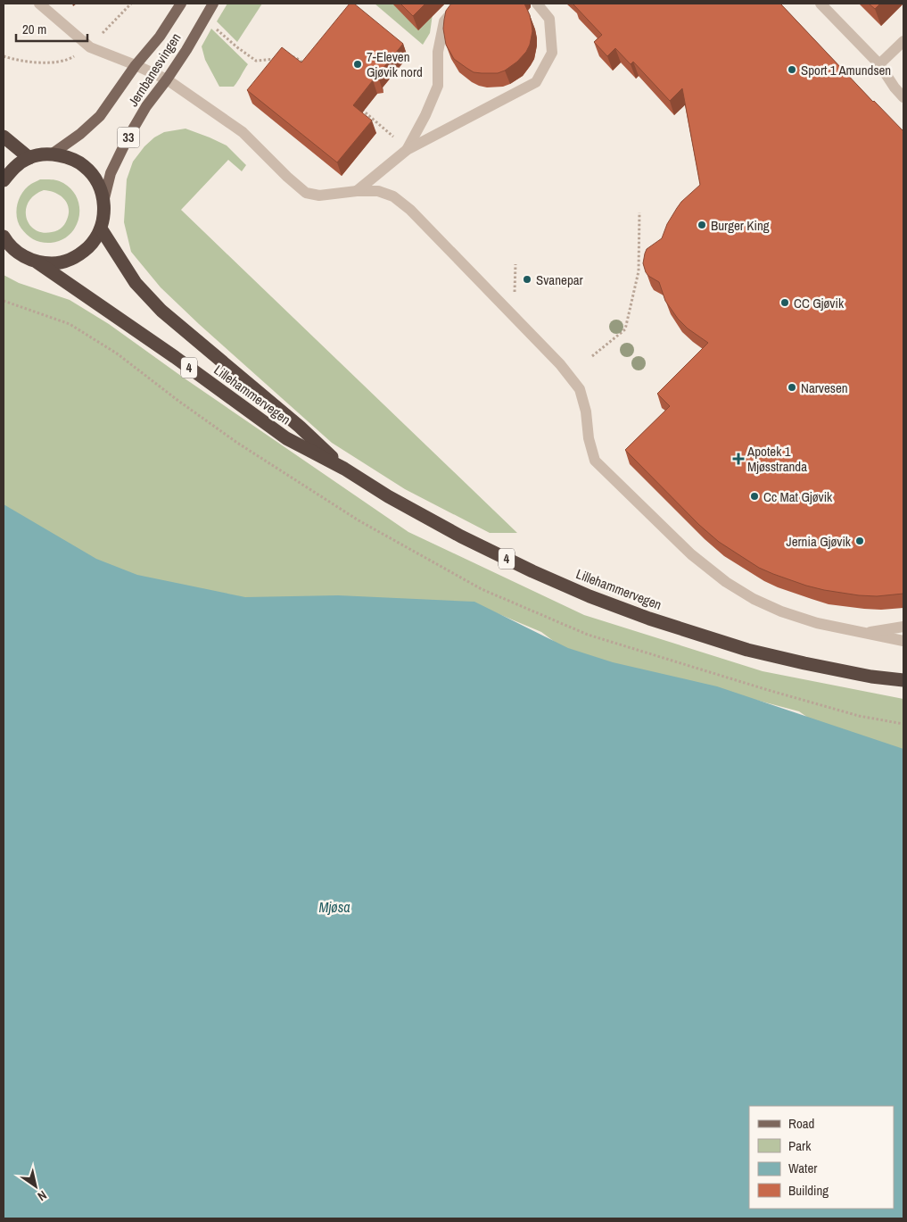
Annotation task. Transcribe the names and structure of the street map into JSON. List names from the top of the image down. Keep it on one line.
{"streets":{"highway":["4","Lillehammervegen"],"main road":["Jernbanesvingen","33"]},"crossings":[["Jernbanesvingen","4"],["4","Lillehammervegen"]],"water":["Mjøsa"],"places":{"other":["7-Eleven Gjøvik nord","Sport 1 Amundsen","Burger King","Svanepar","CC Gjøvik","Narvesen","Cc Mat Gjøvik","Jernia Gjøvik"],"health":["Apotek 1 Mjøsstranda"]},"legend":["Road","Park","Water","Building"],"scale_bar":"20 m","north":"bottom right"}
